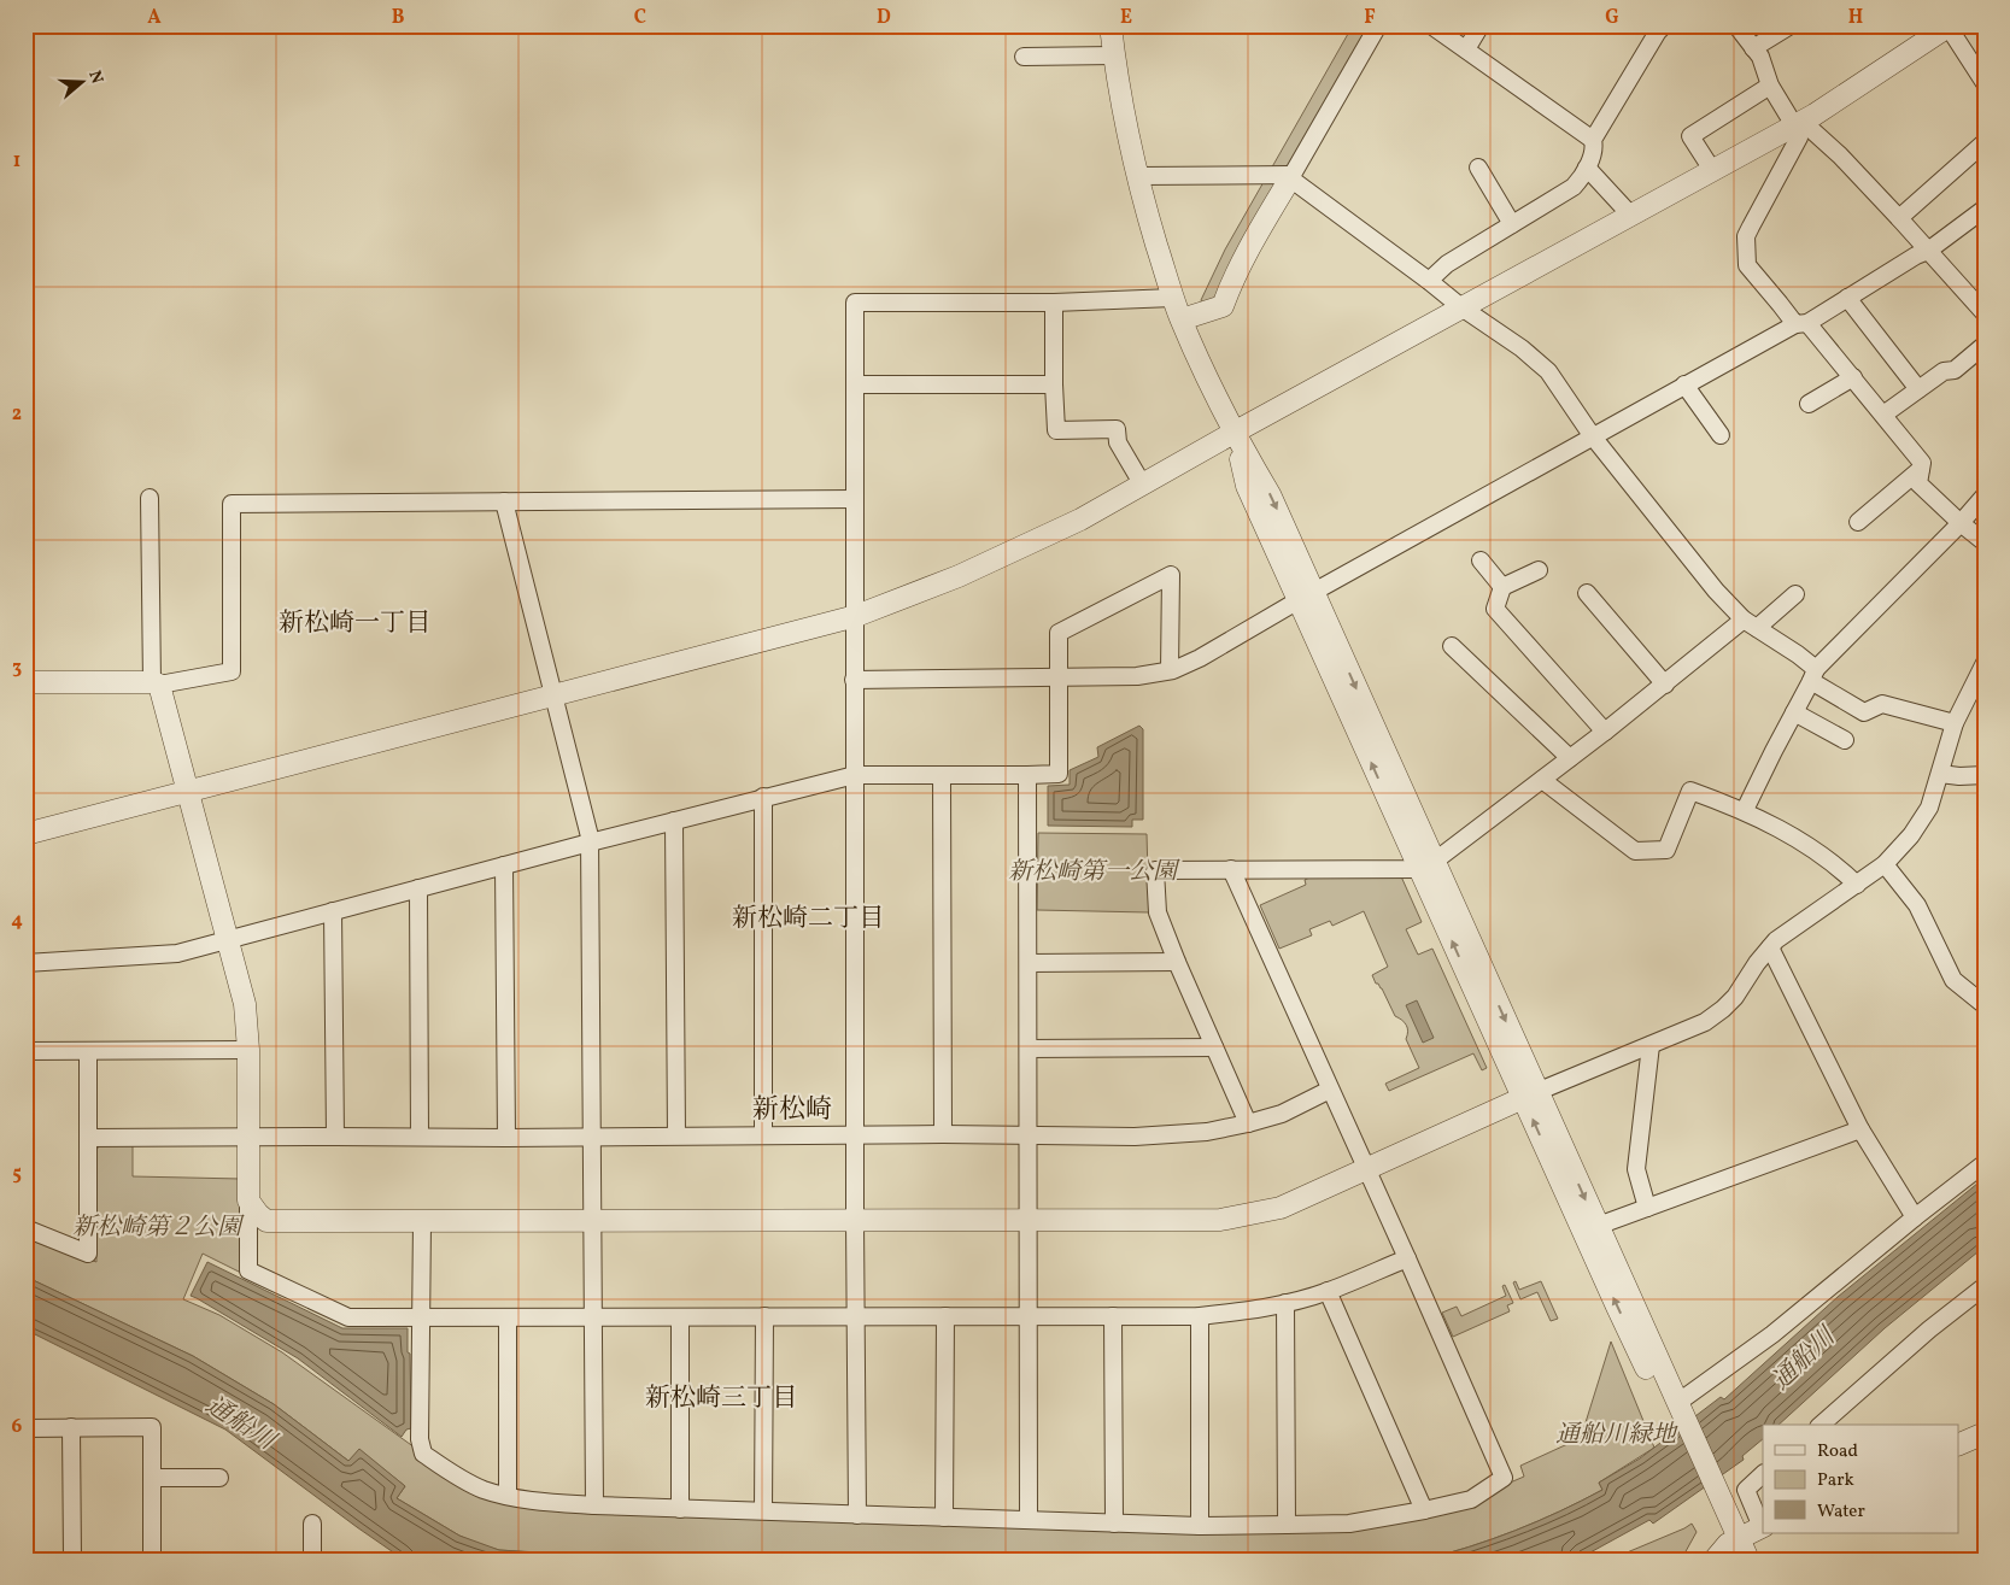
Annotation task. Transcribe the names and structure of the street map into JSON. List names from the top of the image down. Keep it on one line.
{"districts":["新松崎一丁目","新松崎二丁目","新松崎","新松崎三丁目"],"water":["通船川"],"parks":["新松崎第一公園","新松崎第２公園","通船川緑地"],"legend":["Road","Park","Water"],"north":"right","grid":{"columns":["A","B","C","D","E","F","G","H"],"rows":["1","2","3","4","5","6"]}}
